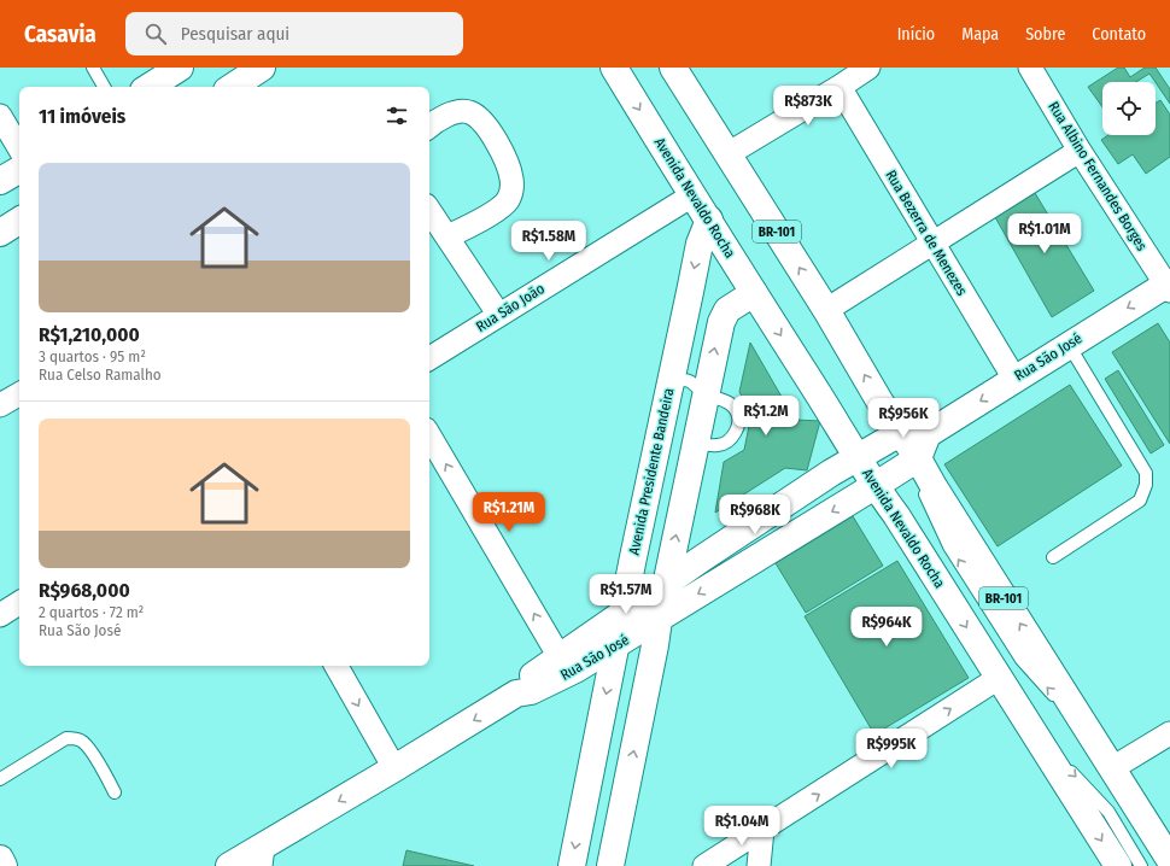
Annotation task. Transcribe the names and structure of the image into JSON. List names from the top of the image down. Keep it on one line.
{"streets":{"main road":["Avenida Nevaldo Rocha","BR-101","Rua São José","Avenida Presidente Bandeira"],"street":["Rua Albino Fernandes Borges","Rua Bezerra de Menezes","Rua São João"]},"crossings":[["Rua Albino Fernandes Borges","Rua São José"],["Avenida Nevaldo Rocha","Rua São João"],["Avenida Nevaldo Rocha","Rua São José"],["Avenida Nevaldo Rocha","Avenida Presidente Bandeira"],["BR-101","Rua São José"],["Rua Bezerra de Menezes","Rua São José"],["Rua São José","Avenida Presidente Bandeira"]],"page":{"header":"Casavia","search":"Pesquisar aqui","nav":["Início","Mapa","Sobre","Contato"],"price":["R$873K","R$1.01M","R$1.58M","R$1.2M","R$956K","R$1.21M","R$968K","R$1.57M","R$964K","R$995K","R$1.04M"],"heading":"11 imóveis","list":[{"name":"R$1,210,000","note":"3 quartos · 95 m² · Rua Celso Ramalho"},{"name":"R$968,000","note":"2 quartos · 72 m² · Rua São José"}]}}
